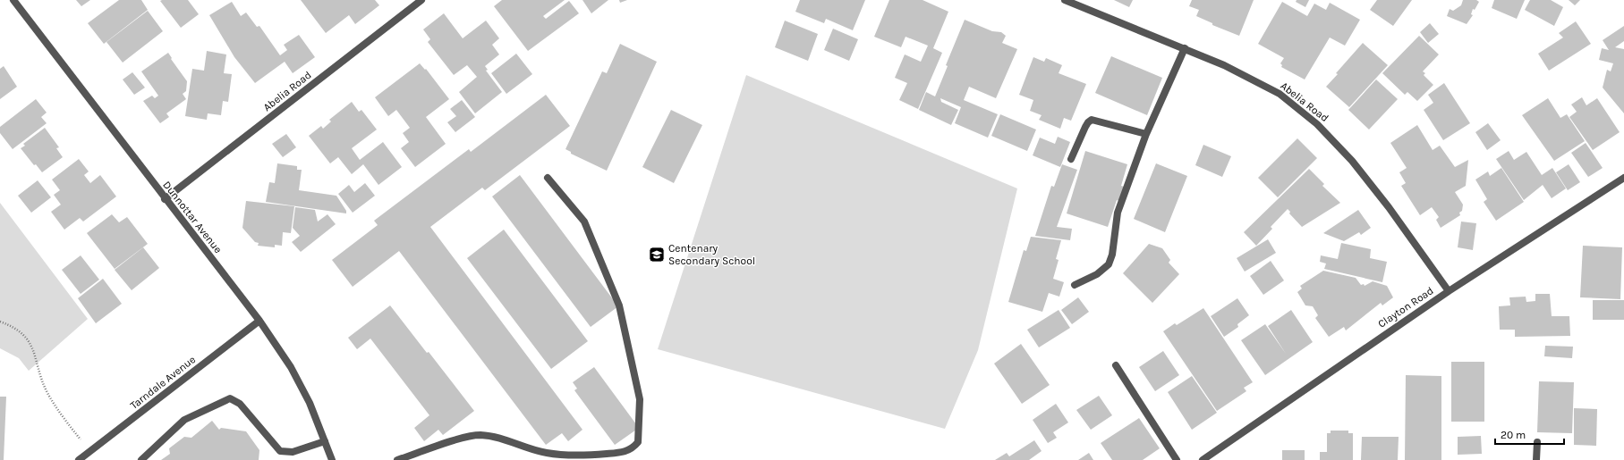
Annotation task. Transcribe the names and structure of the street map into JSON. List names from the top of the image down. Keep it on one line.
{"streets":{"street":["Abelia Road","Dunnottar Avenue","Clayton Road","Tarndale Avenue"]},"crossings":[["Abelia Road","Dunnottar Avenue"],["Abelia Road","Clayton Road"],["Dunnottar Avenue","Tarndale Avenue"]],"places":{"school or university":["Centenary Secondary School"]},"scale_bar":"20 m"}
